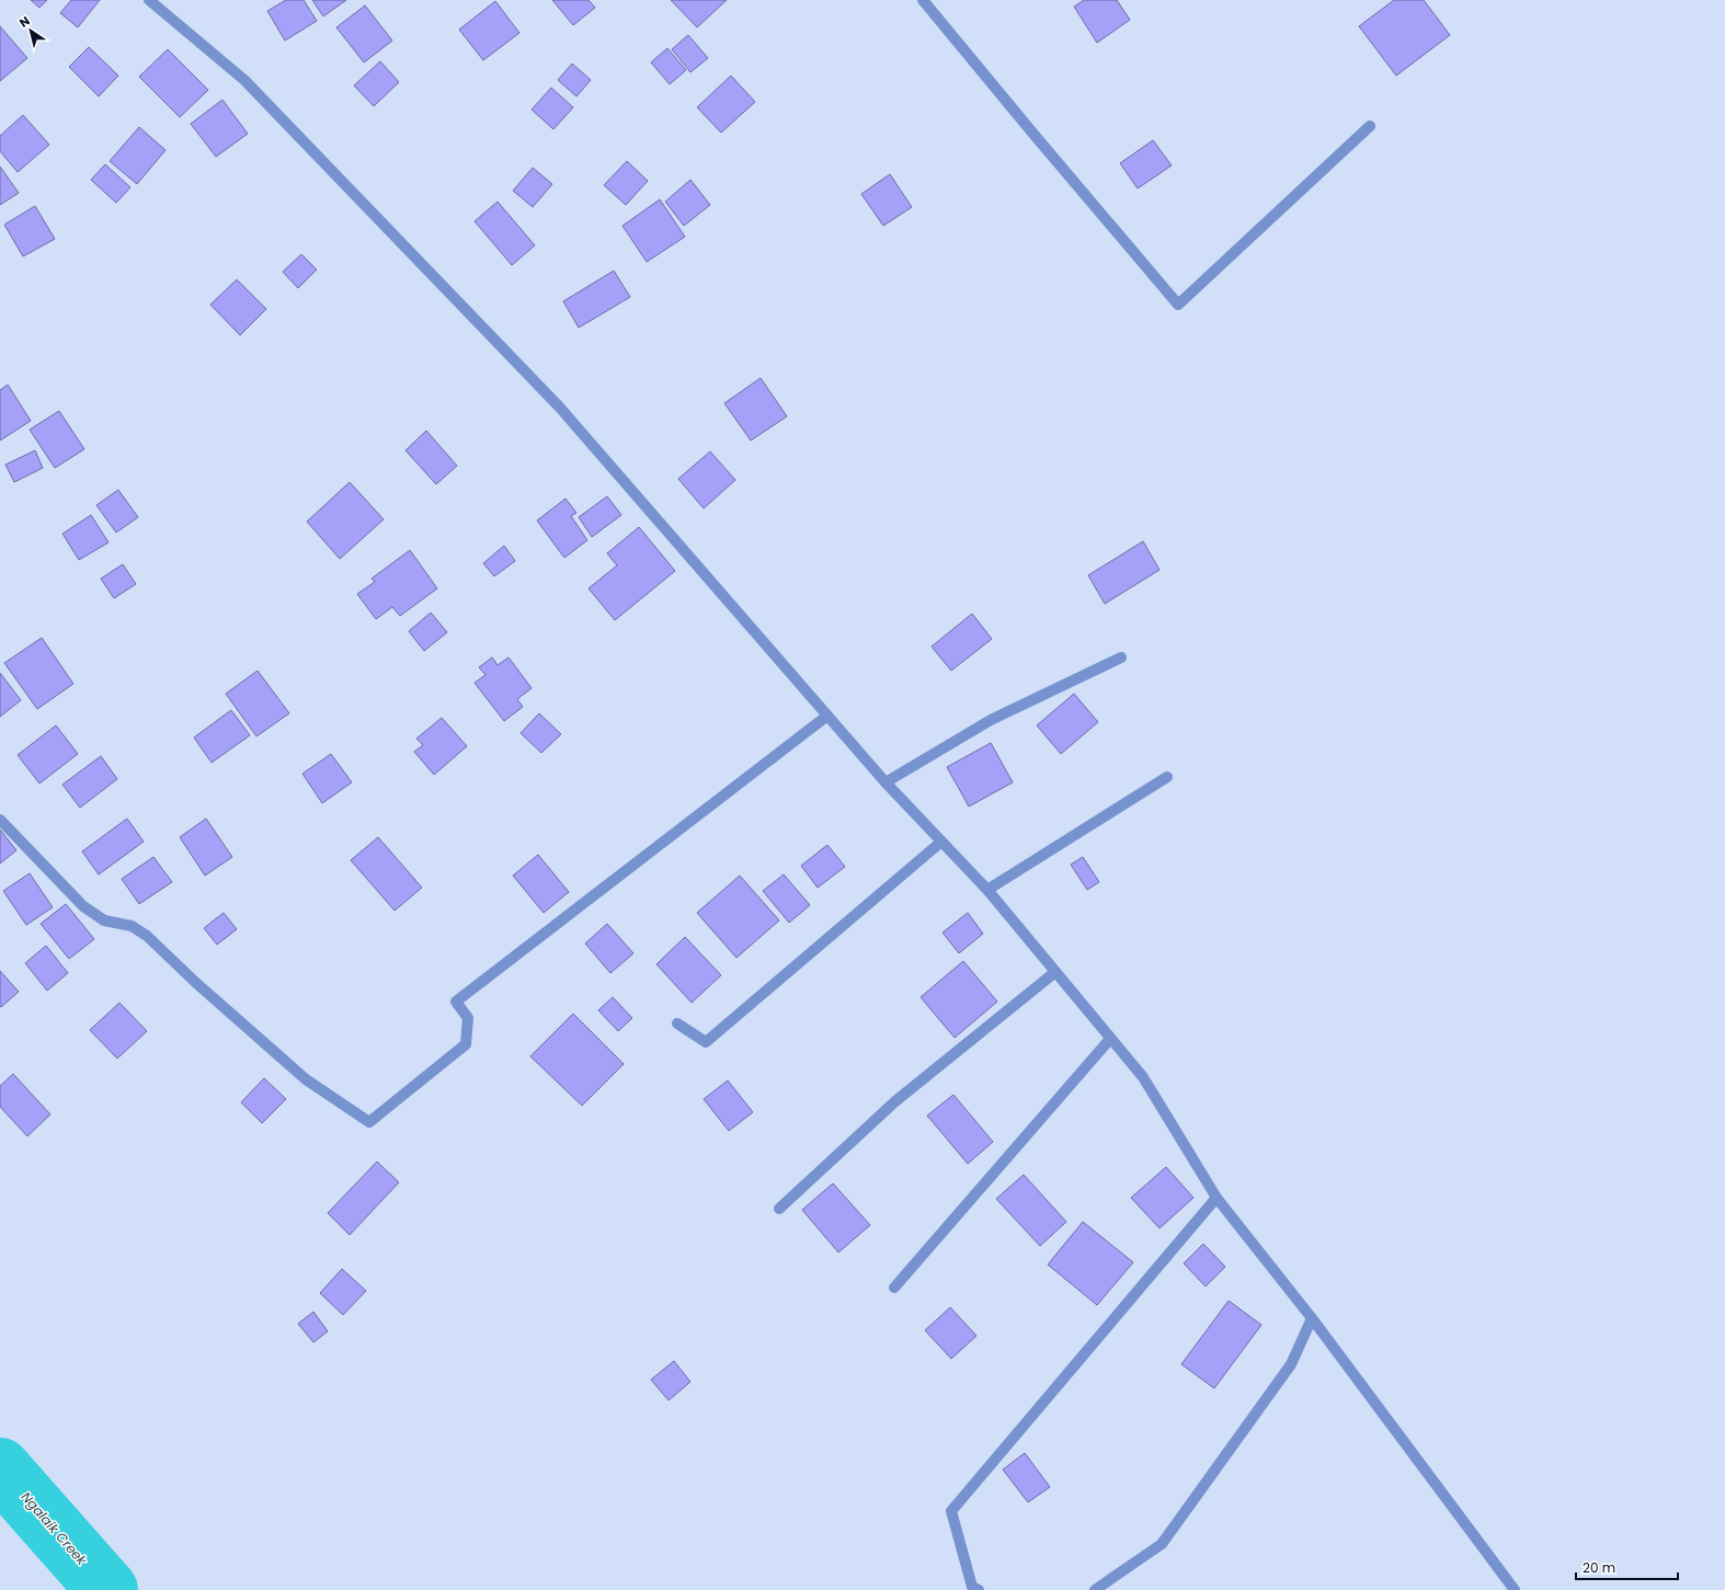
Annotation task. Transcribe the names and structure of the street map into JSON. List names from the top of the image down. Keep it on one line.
{"water":["Ngalaik Creek"],"scale_bar":"20 m","north":"top left"}
